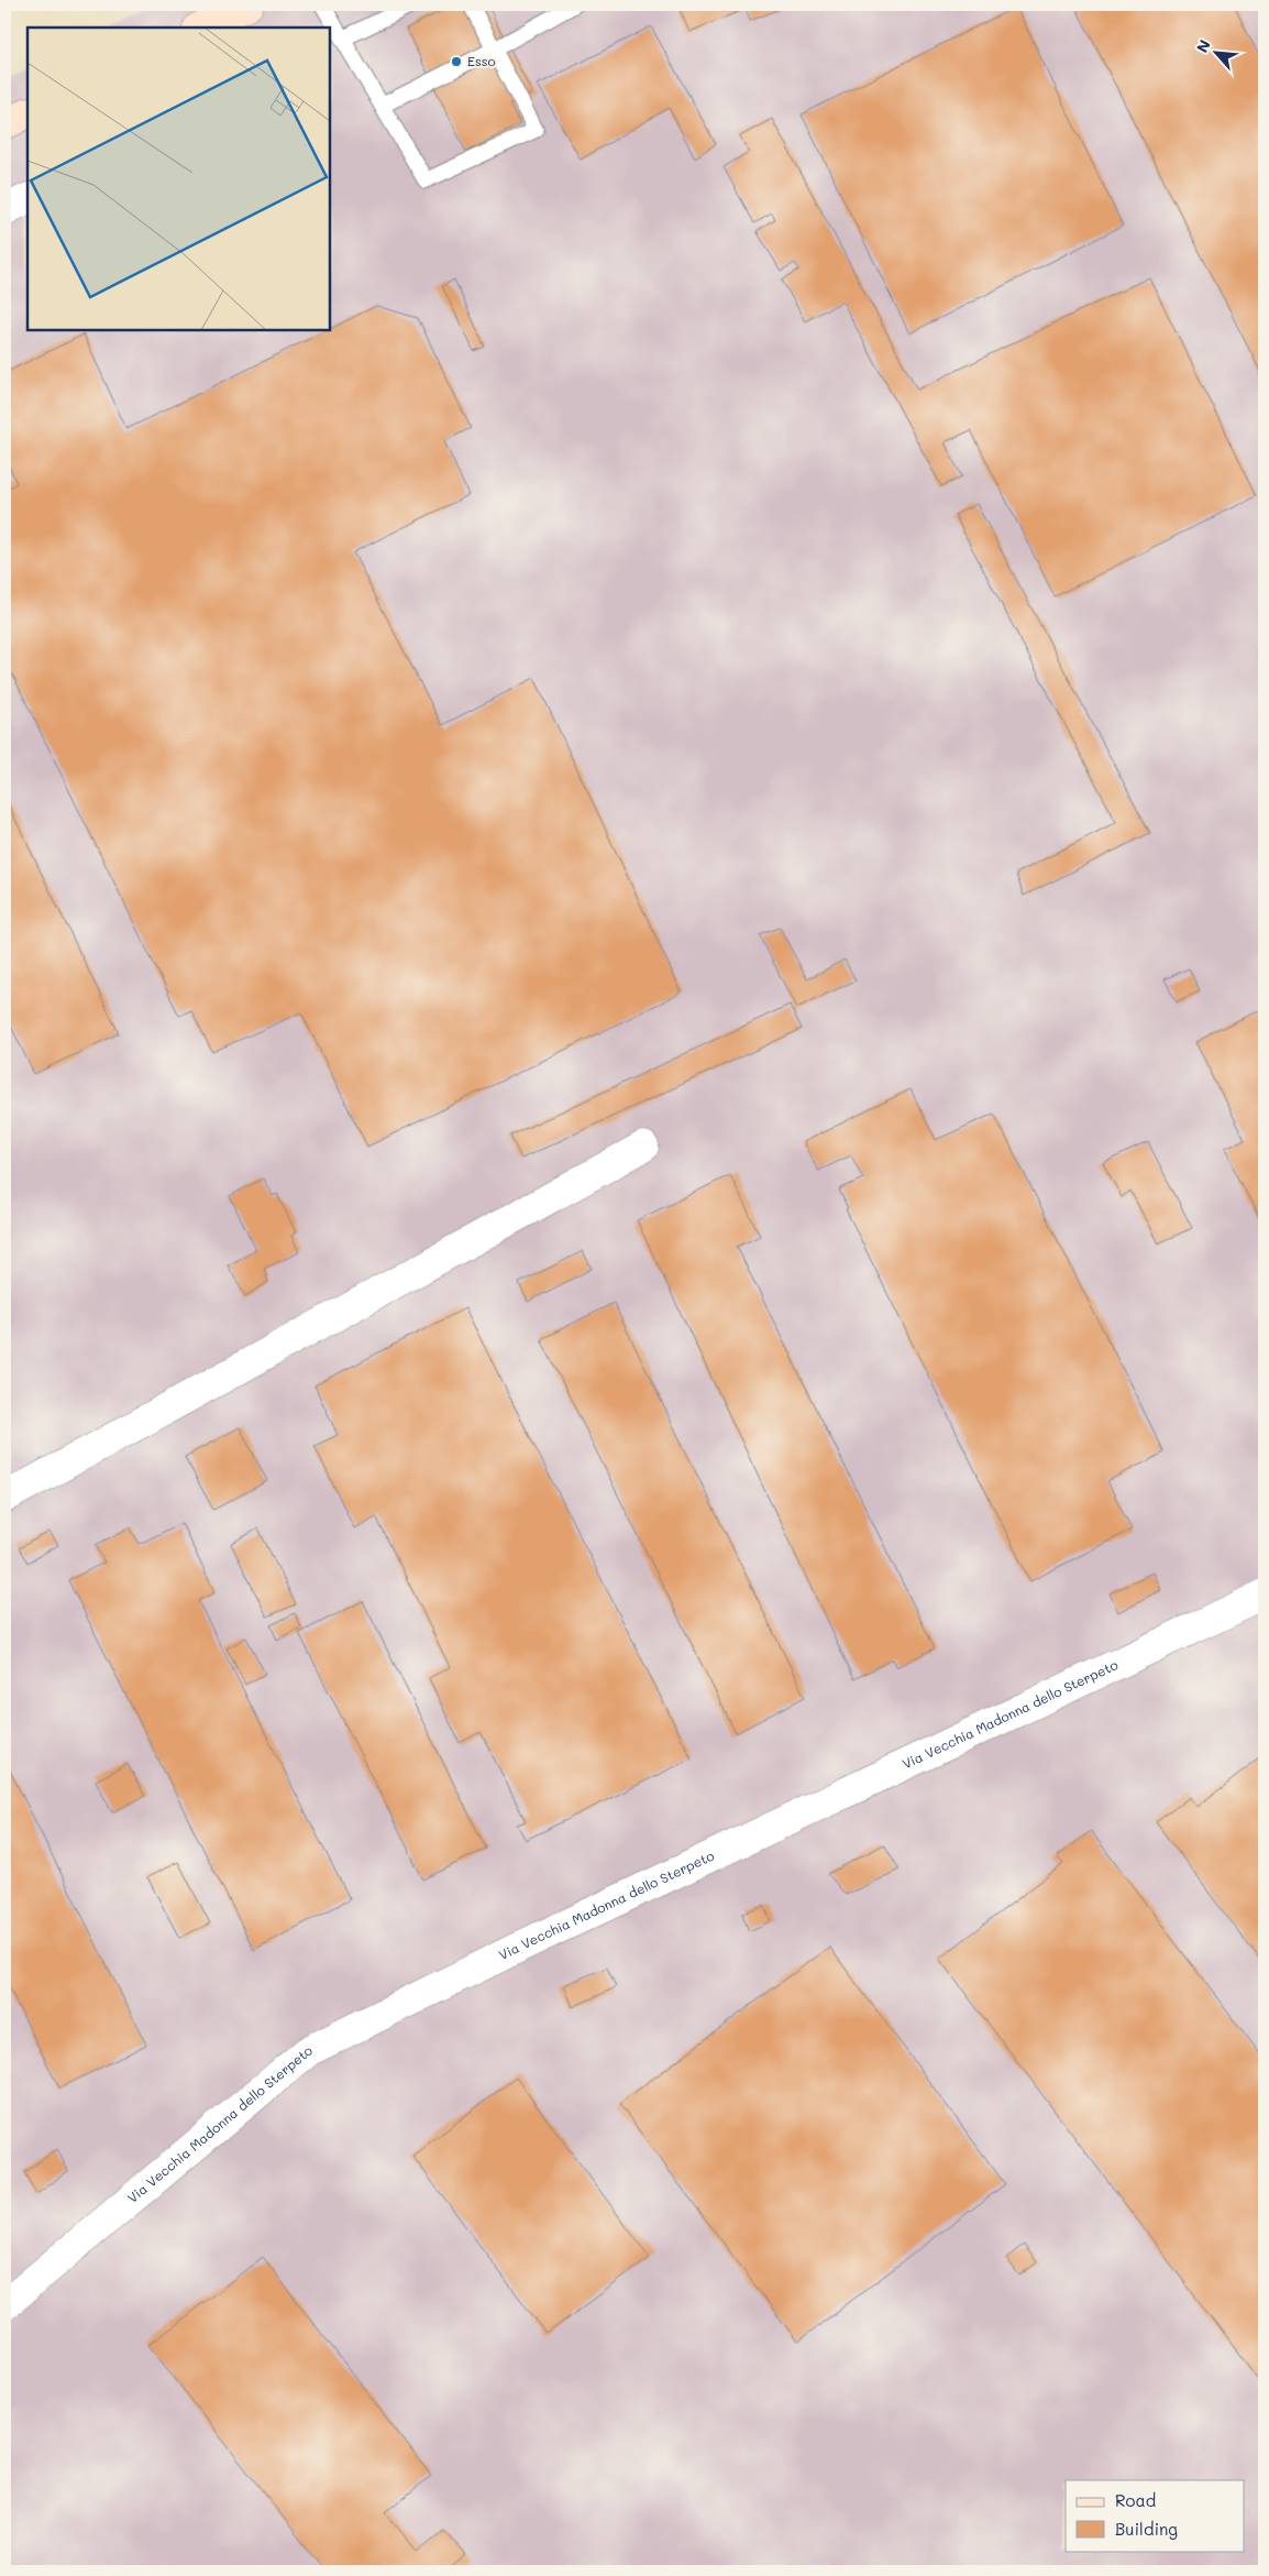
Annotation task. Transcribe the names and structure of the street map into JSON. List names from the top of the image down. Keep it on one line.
{"streets":{"street":["Via Vecchia Madonna dello Sterpeto"]},"places":["Esso"],"legend":["Road","Building"],"north":"top left"}
